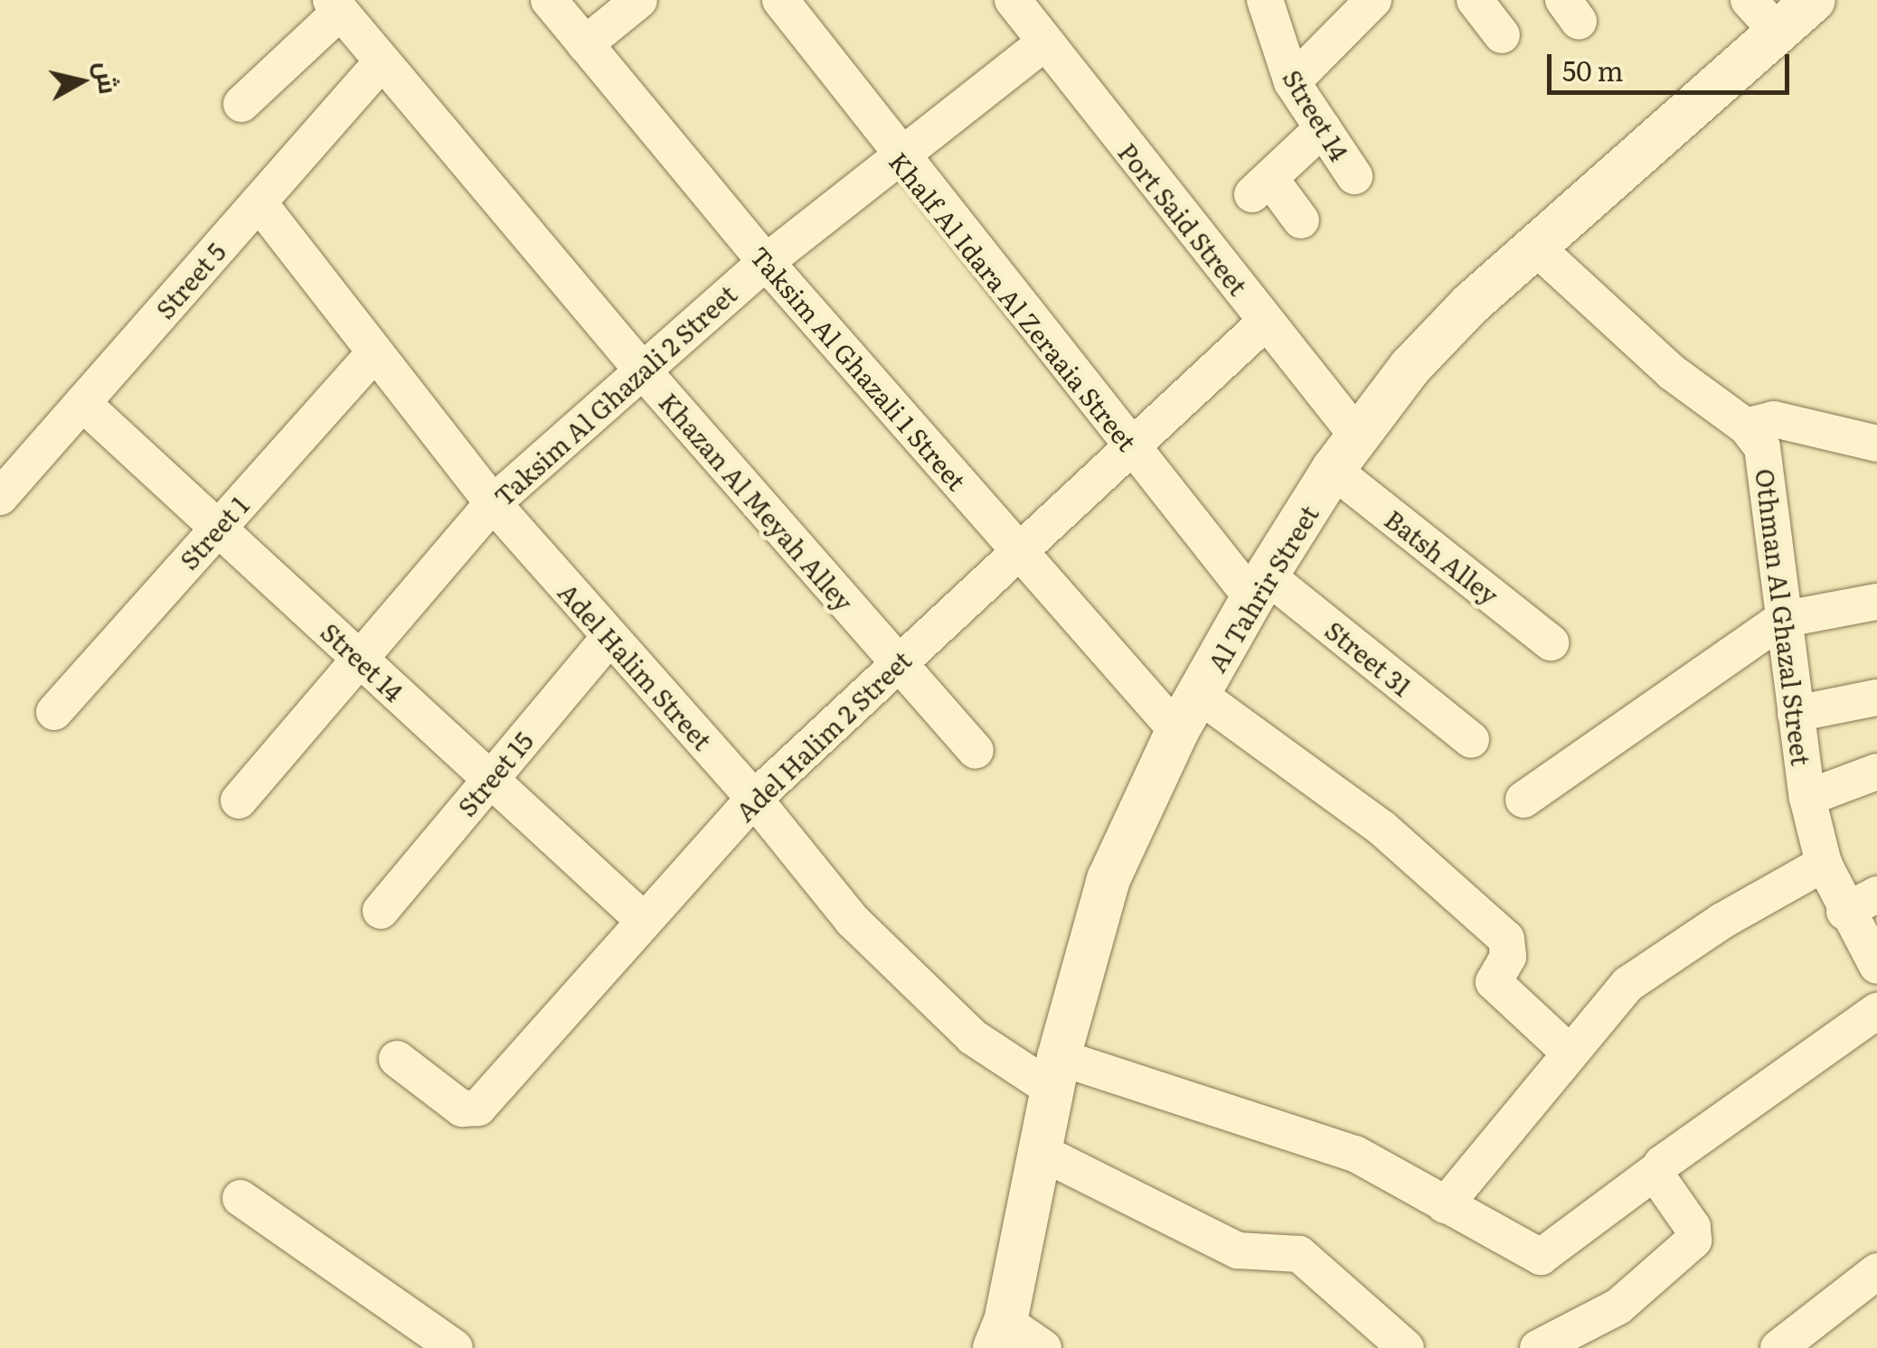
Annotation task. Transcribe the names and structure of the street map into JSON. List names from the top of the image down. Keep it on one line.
{"streets":{"street":["Street 14","Port Said Street","Street 5","Khalf Al Idara Al Zeraaia Street","Taksim Al Ghazali 1 Street","Taksim Al Ghazali 2 Street","Khazan Al Meyah Alley","Street 1","Batsh Alley","Al Tahrir Street","Othman Al Ghazal Street","Street 31","Adel Halim Street","Adel Halim 2 Street","Street 15"]},"crossings":[["Street 14","Street 5"],["Street 14","Taksim Al Ghazali 2 Street"],["Street 14","Street 1"],["Street 14","Adel Halim 2 Street"],["Street 14","Street 15"],["Port Said Street","Taksim Al Ghazali 2 Street"],["Port Said Street","Al Tahrir Street"],["Port Said Street","Adel Halim 2 Street"],["Street 5","Khazan Al Meyah Alley"],["Street 5","Adel Halim Street"],["Khalf Al Idara Al Zeraaia Street","Taksim Al Ghazali 2 Street"],["Khalf Al Idara Al Zeraaia Street","Al Tahrir Street"],["Khalf Al Idara Al Zeraaia Street","Street 31"],["Khalf Al Idara Al Zeraaia Street","Adel Halim 2 Street"],["Taksim Al Ghazali 1 Street","Taksim Al Ghazali 2 Street"],["Taksim Al Ghazali 1 Street","Al Tahrir Street"],["Taksim Al Ghazali 1 Street","Adel Halim 2 Street"],["Taksim Al Ghazali 2 Street","Khazan Al Meyah Alley"],["Taksim Al Ghazali 2 Street","Adel Halim Street"],["Khazan Al Meyah Alley","Adel Halim 2 Street"],["Street 1","Adel Halim Street"],["Batsh Alley","Al Tahrir Street"],["Al Tahrir Street","Othman Al Ghazal Street"],["Al Tahrir Street","Street 31"],["Al Tahrir Street","Adel Halim Street"],["Adel Halim Street","Adel Halim 2 Street"],["Adel Halim Street","Street 15"]],"scale_bar":"50 m","north":"right"}
